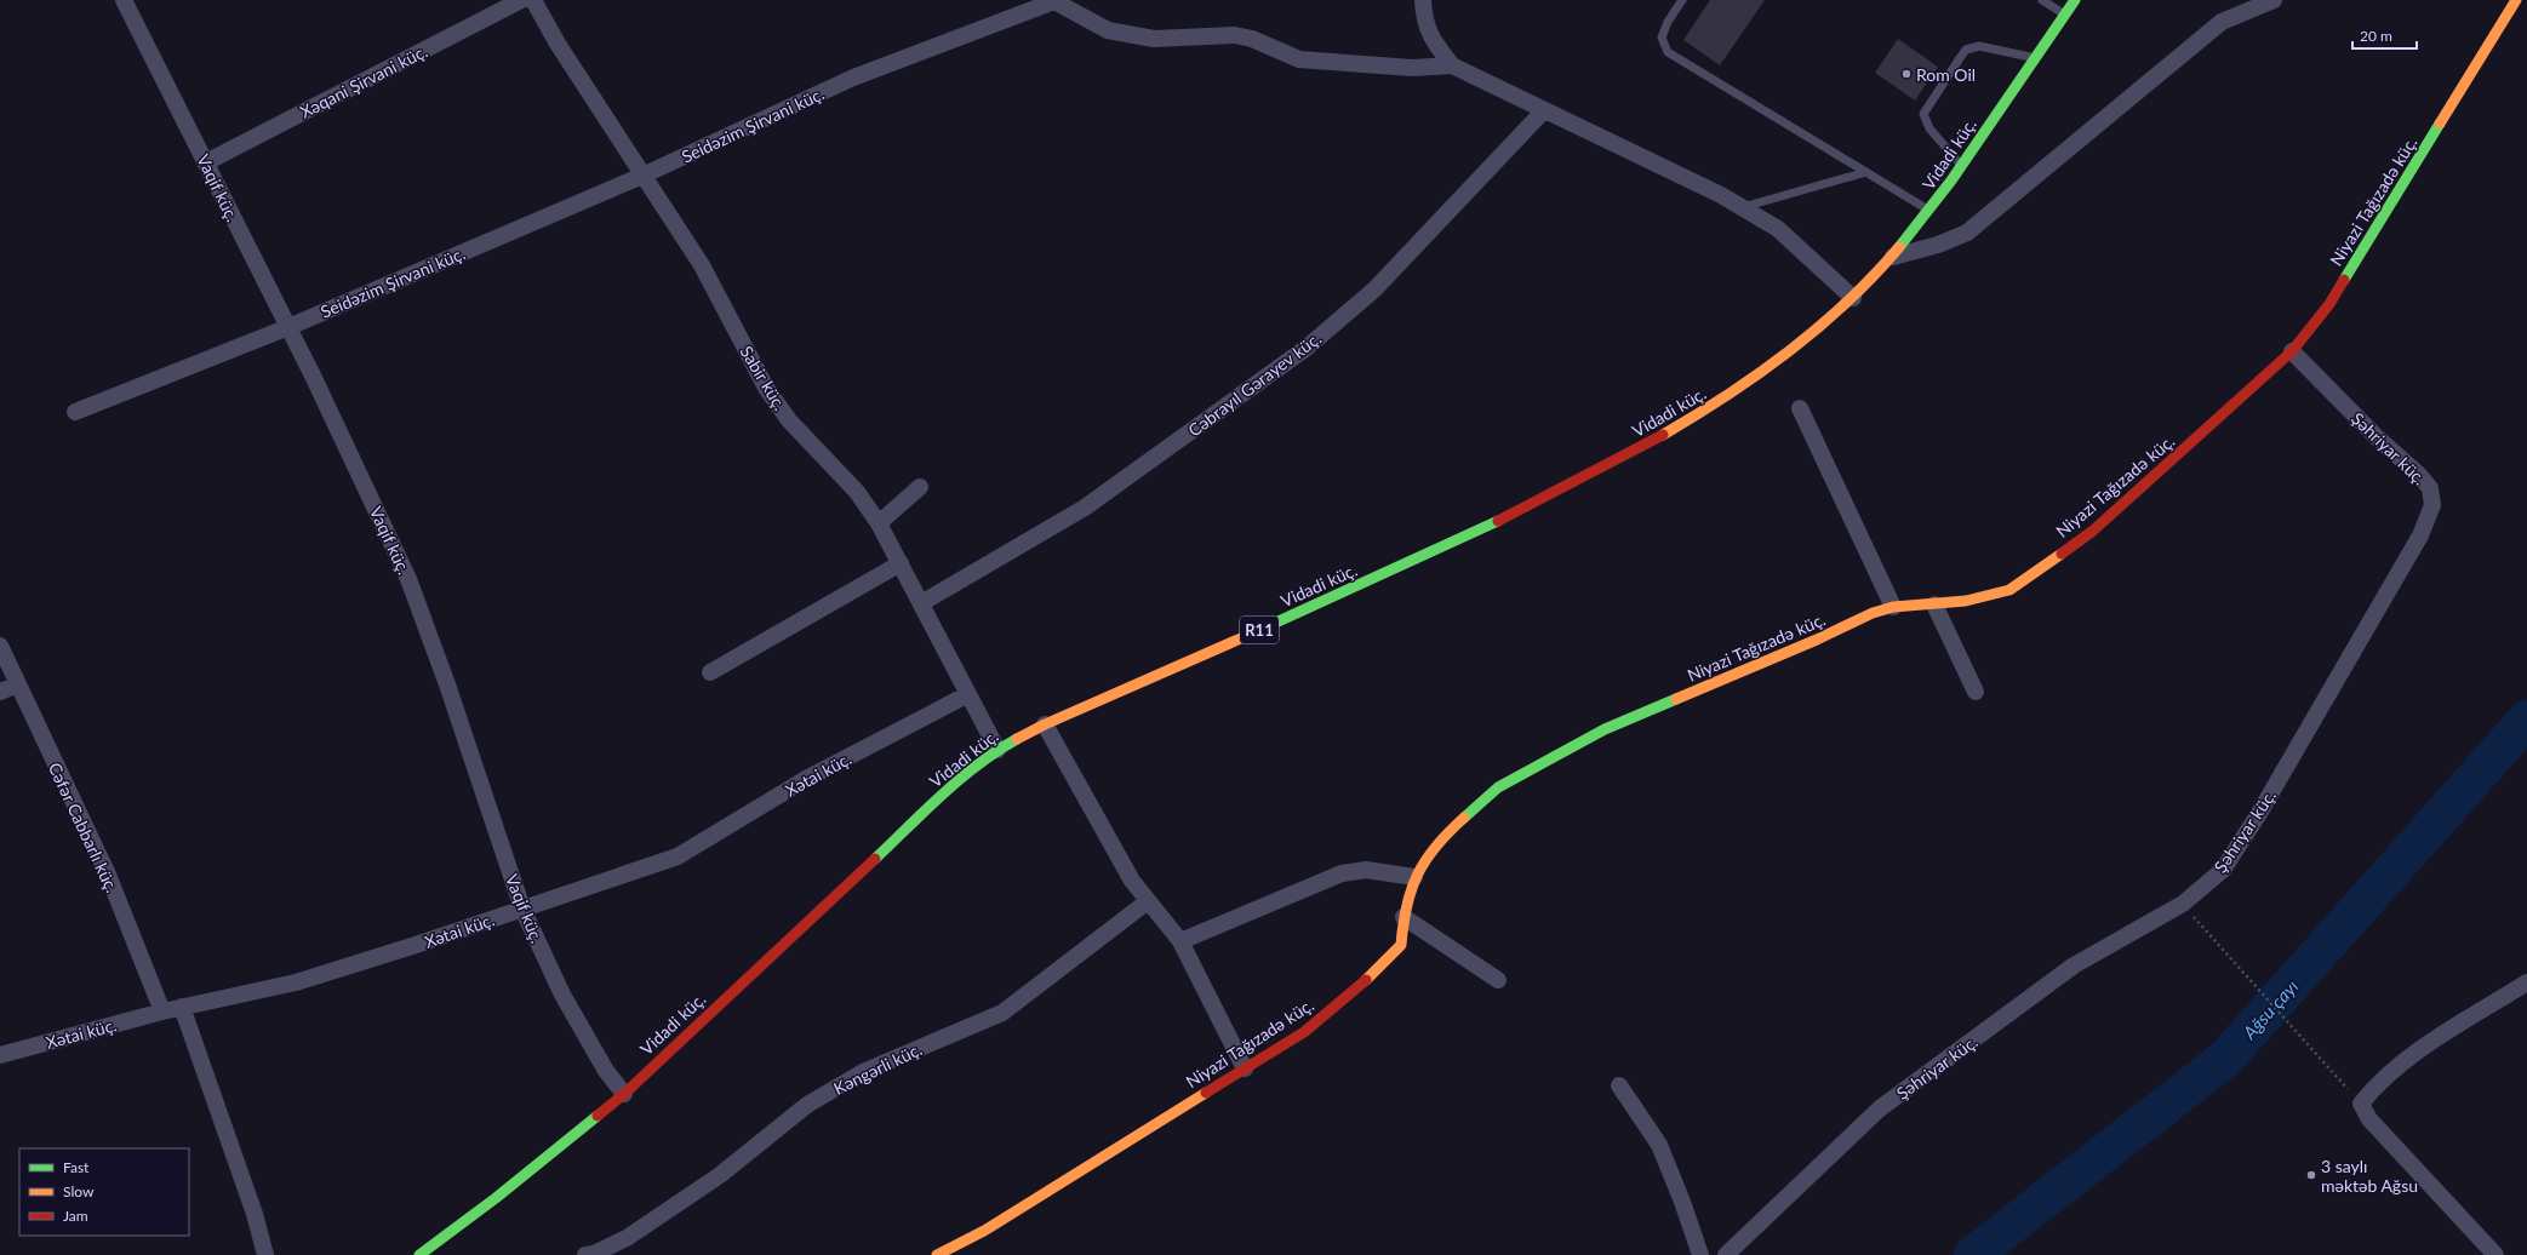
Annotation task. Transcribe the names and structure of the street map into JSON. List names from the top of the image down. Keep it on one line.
{"streets":{"main road":["Vidadi küç.","Niyazi Tağızadə küç.","R11"],"street":["Xəqani Şirvani küç.","Seidəzim Şirvani küç.","Vaqif küç.","Sabir küç.","Cəbrayıl Gərayev küç.","Şəhriyar küç.","Xətai küç.","Cəfər Cabbarlı küç.","Kəngərli küç."]},"crossings":[["Xəqani Şirvani küç.","Vaqif küç."],["Seidəzim Şirvani küç.","Vaqif küç."],["Seidəzim Şirvani küç.","Sabir küç."],["Vidadi küç.","Vaqif küç."],["Vidadi küç.","Sabir küç."],["Vaqif küç.","Xətai küç."],["Niyazi Tağızadə küç.","Şəhriyar küç."],["Sabir küç.","Cəbrayıl Gərayev küç."],["Sabir küç.","Xətai küç."],["Xətai küç.","Cəfər Cabbarlı küç."]],"water":["Ağsu çayı"],"places":["Rom Oil","3 saylı məktəb Ağsu"],"legend":["Fast","Slow","Jam"],"scale_bar":"20 m"}
